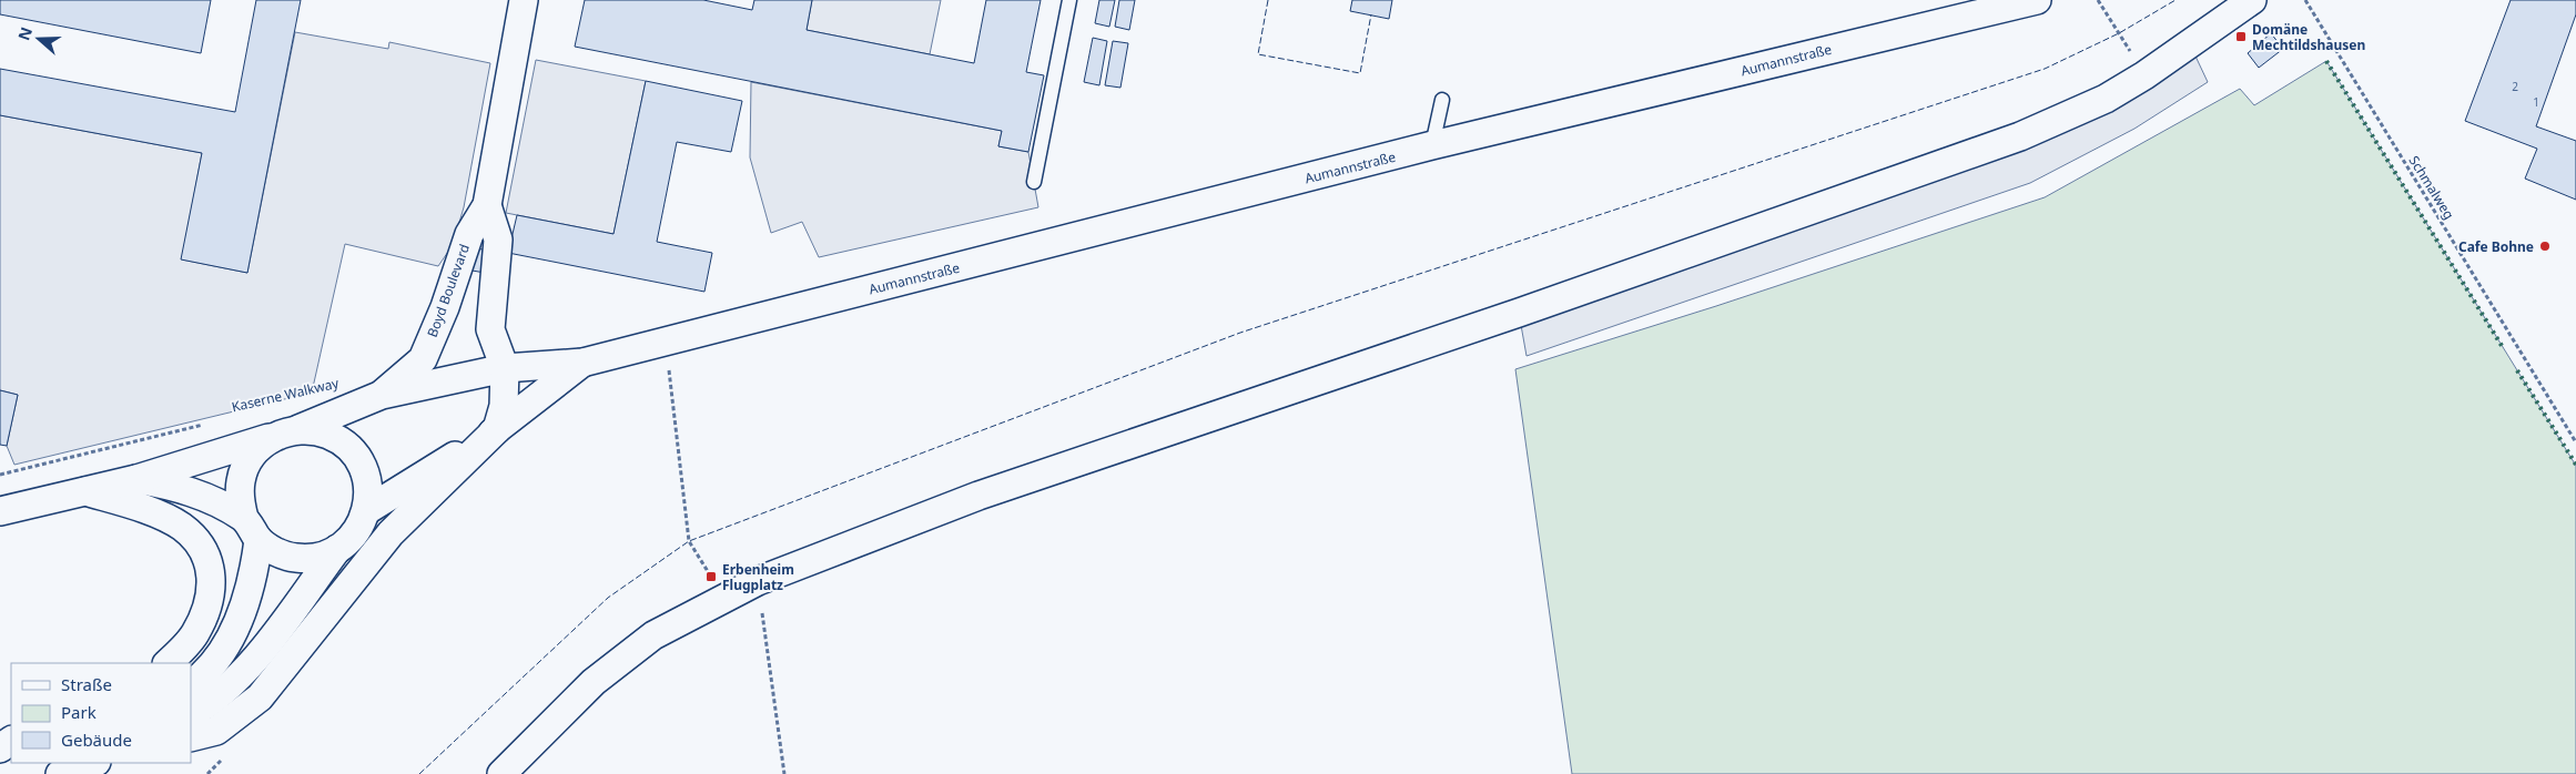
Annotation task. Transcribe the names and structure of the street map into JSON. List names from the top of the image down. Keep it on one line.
{"streets":{"street":["Aumannstraße","Boyd Boulevard"],"path":["Schmalweg"]},"places":{"transit":["Domäne Mechtildshausen","Erbenheim Flugplatz"],"other":["Cafe Bohne"]},"house_numbers":["2","1"],"legend":["Straße","Park","Gebäude"],"north":"left"}
